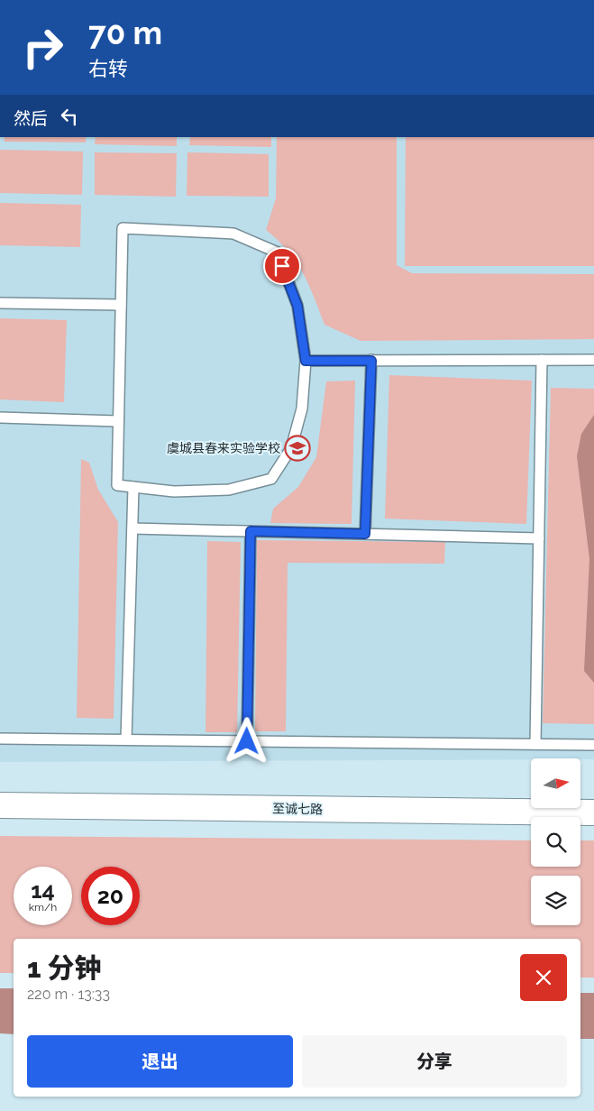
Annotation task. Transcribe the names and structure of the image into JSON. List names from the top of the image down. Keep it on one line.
{"streets":{"main road":["至诚七路"]},"places":{"school or university":["虞城县春来实验学校"]},"north":"right","page":{"turn":["70 m","右转"],"then":"然后","speed":"14 km/h","limit":"20","heading":["1 分钟","220 m · 13:33"],"buttons":["退出","分享"]}}
